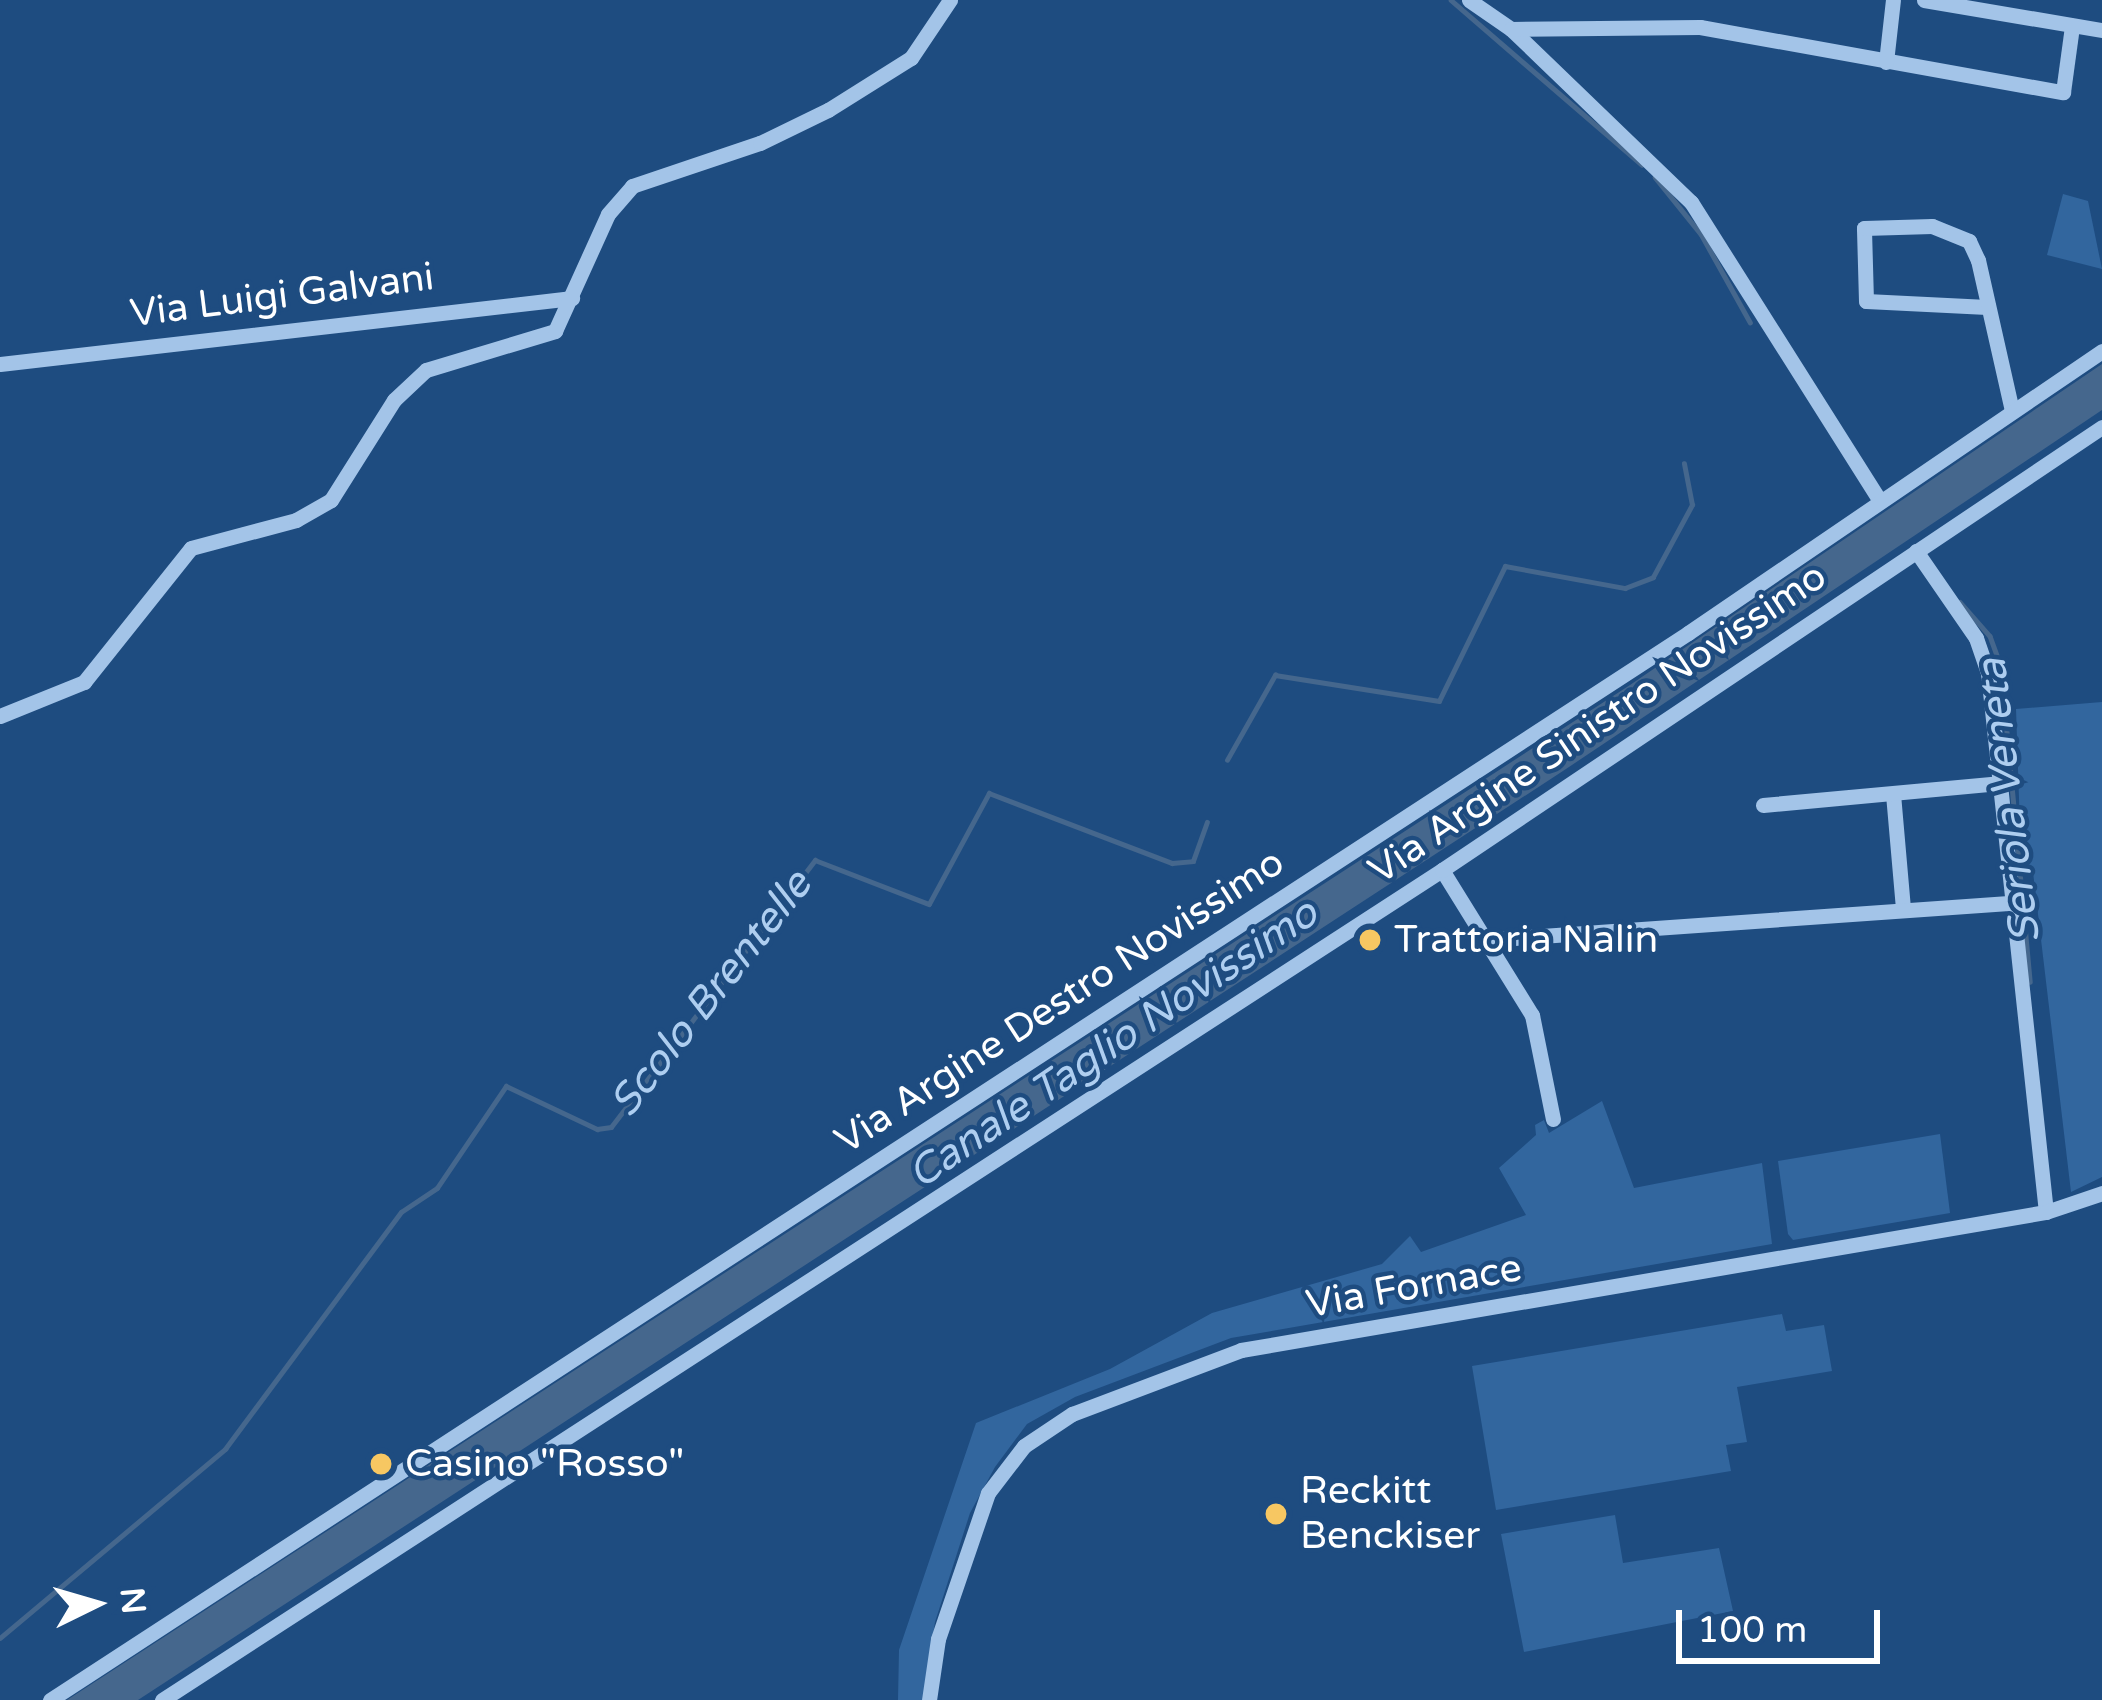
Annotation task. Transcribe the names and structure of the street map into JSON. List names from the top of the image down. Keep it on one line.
{"streets":{"street":["Via Luigi Galvani","Via Argine Sinistro Novissimo","Via Argine Destro Novissimo","Via Fornace"]},"water":["Seriola Veneta","Scolo Brentelle","Canale Taglio Novissimo"],"places":["Trattoria Nalin","Casino \"Rosso\"","Reckitt Benckiser"],"scale_bar":"100 m","north":"right"}
